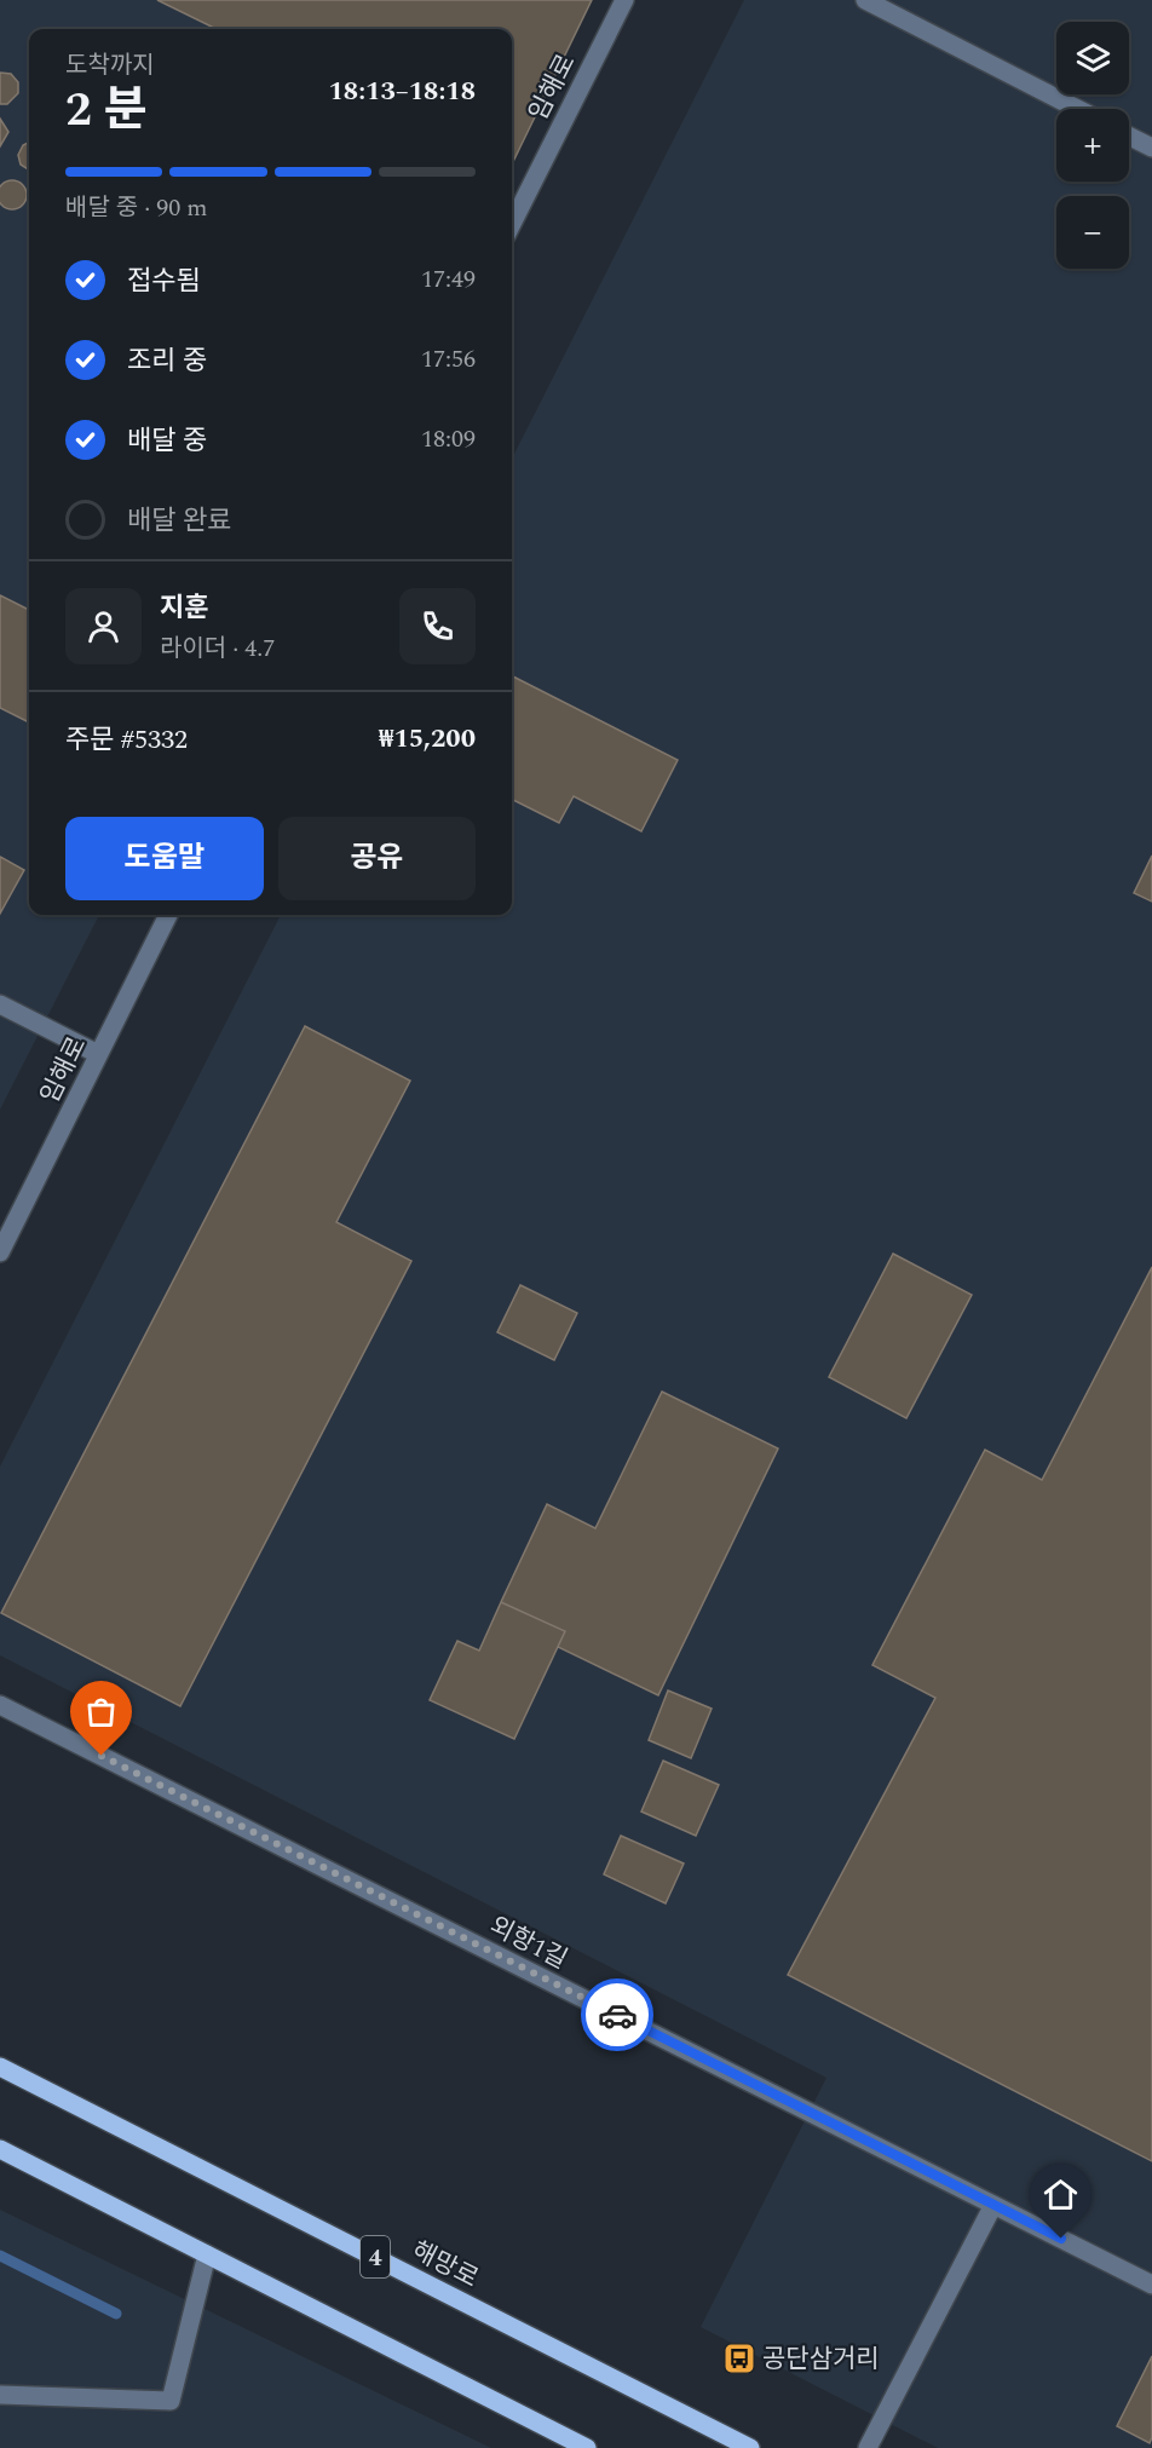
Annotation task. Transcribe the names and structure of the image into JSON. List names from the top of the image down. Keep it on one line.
{"streets":{"main road":["4","해망로"],"street":["임해로","외항1길"]},"places":{"bus stop":["공단삼거리"]},"page":{"map_buttons":["+","−"],"heading":["2 분","도착까지","18:13–18:18"],"panel":["지훈","라이더 · 4.7","주문 #5332","₩15,200"],"bar":"배달 중 · 90 m","list":[["접수됨","17:49"],["조리 중","17:56"],["배달 중","18:09"],"배달 완료"],"buttons":["도움말","공유"]}}
